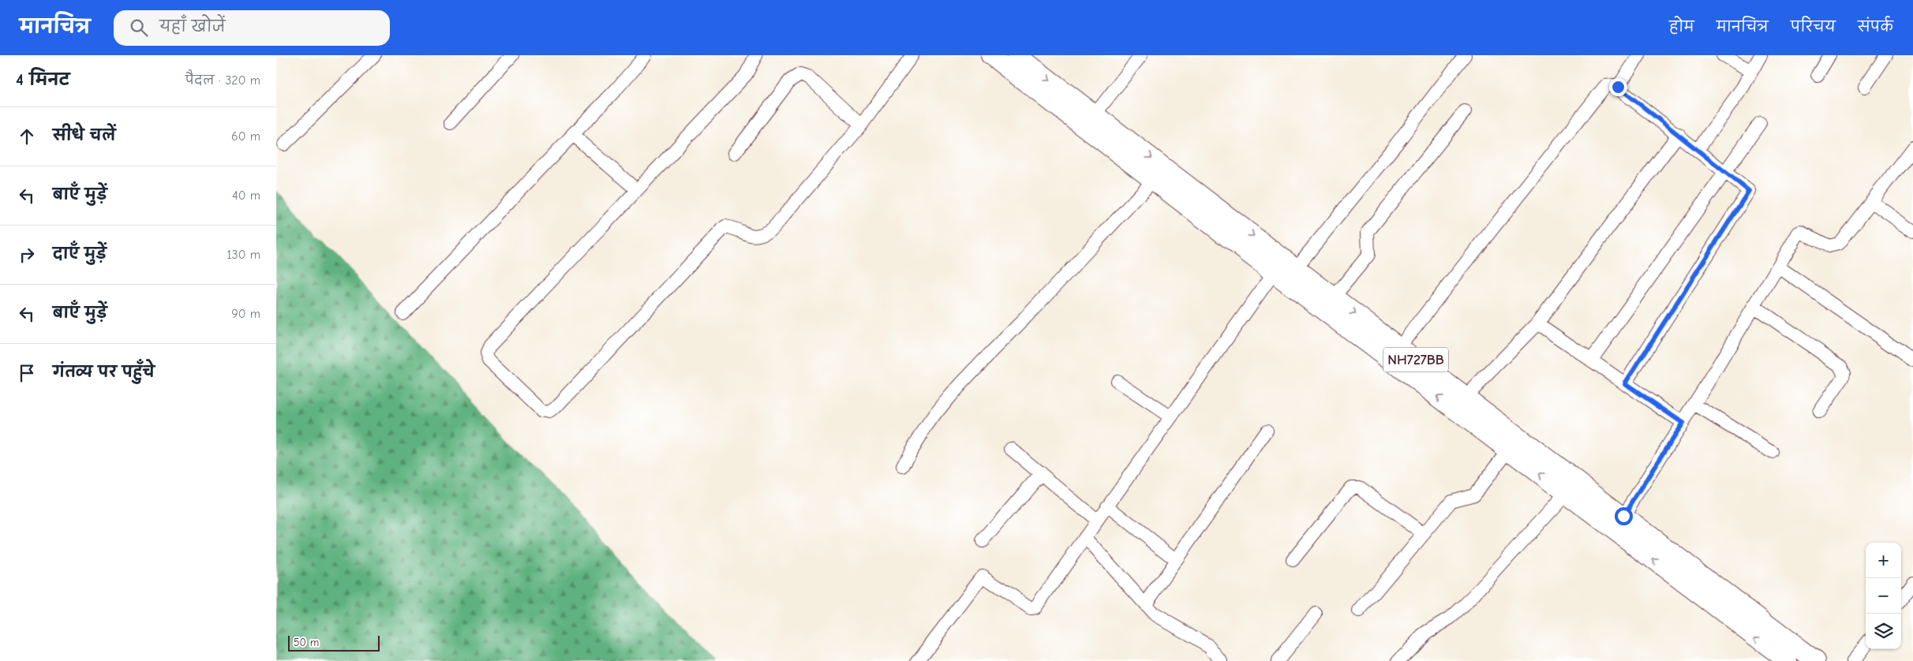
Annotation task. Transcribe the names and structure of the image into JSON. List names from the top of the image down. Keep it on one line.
{"streets":{"highway":["NH727BB"]},"scale_bar":"50 m","page":{"header":"मानचित्र","search":"यहाँ खोजें","nav":["होम","मानचित्र","परिचय","संपर्क"],"heading":["4 मिनट","पैदल · 320 m"],"list":[["सीधे चलें","60 m"],["बाएँ मुड़ें","40 m"],["दाएँ मुड़ें","130 m"],["बाएँ मुड़ें","90 m"],"गंतव्य पर पहुँचे"],"map_buttons":["+","−"],"scale":"50 m"}}
